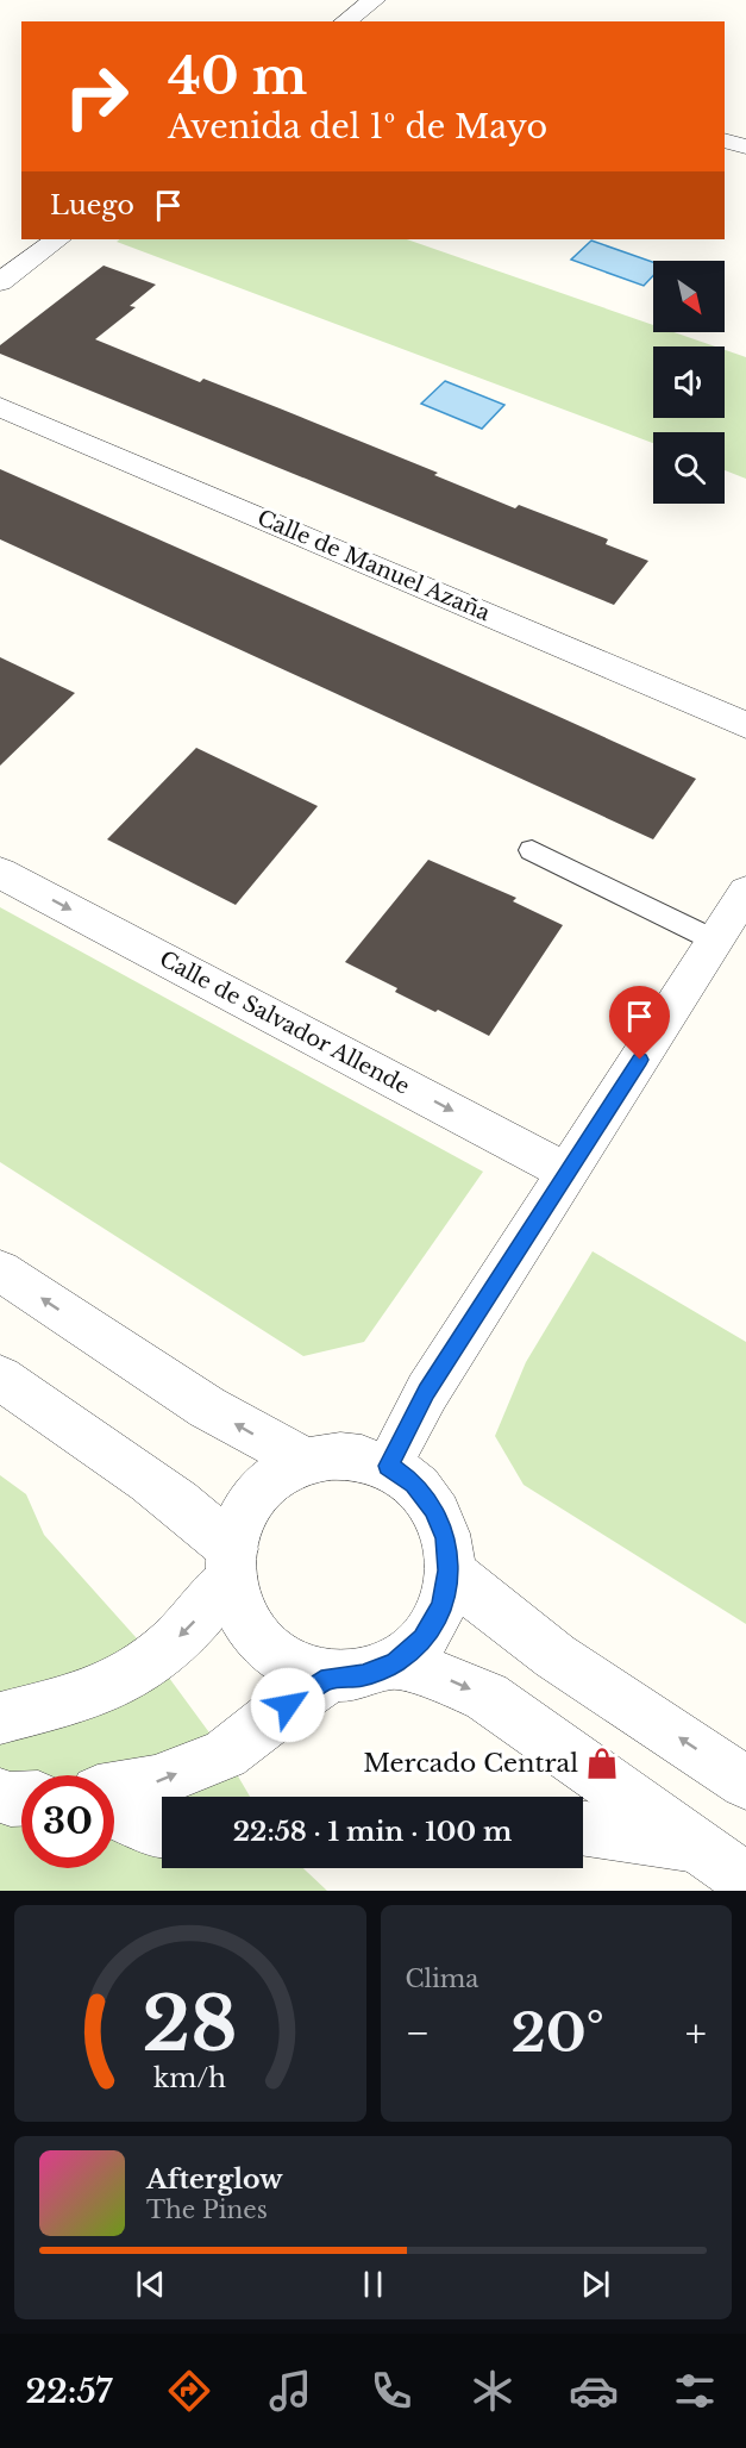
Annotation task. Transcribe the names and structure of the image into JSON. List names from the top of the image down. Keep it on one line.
{"streets":{"street":["Calle de Manuel Azaña","Calle de Salvador Allende"]},"one_way":["Calle de Salvador Allende"],"places":{"shop":["Mercado Central"]},"north":"bottom right","page":{"turn":["40 m","Avenida del 1º de Mayo"],"then":"Luego","limit":"30","trip":"22:58 · 1 min · 100 m","tile":"Clima","heat":["−","20°","+"],"song":["Afterglow","The Pines"],"tabs":"22:57","gauge":["28","km/h"]}}
